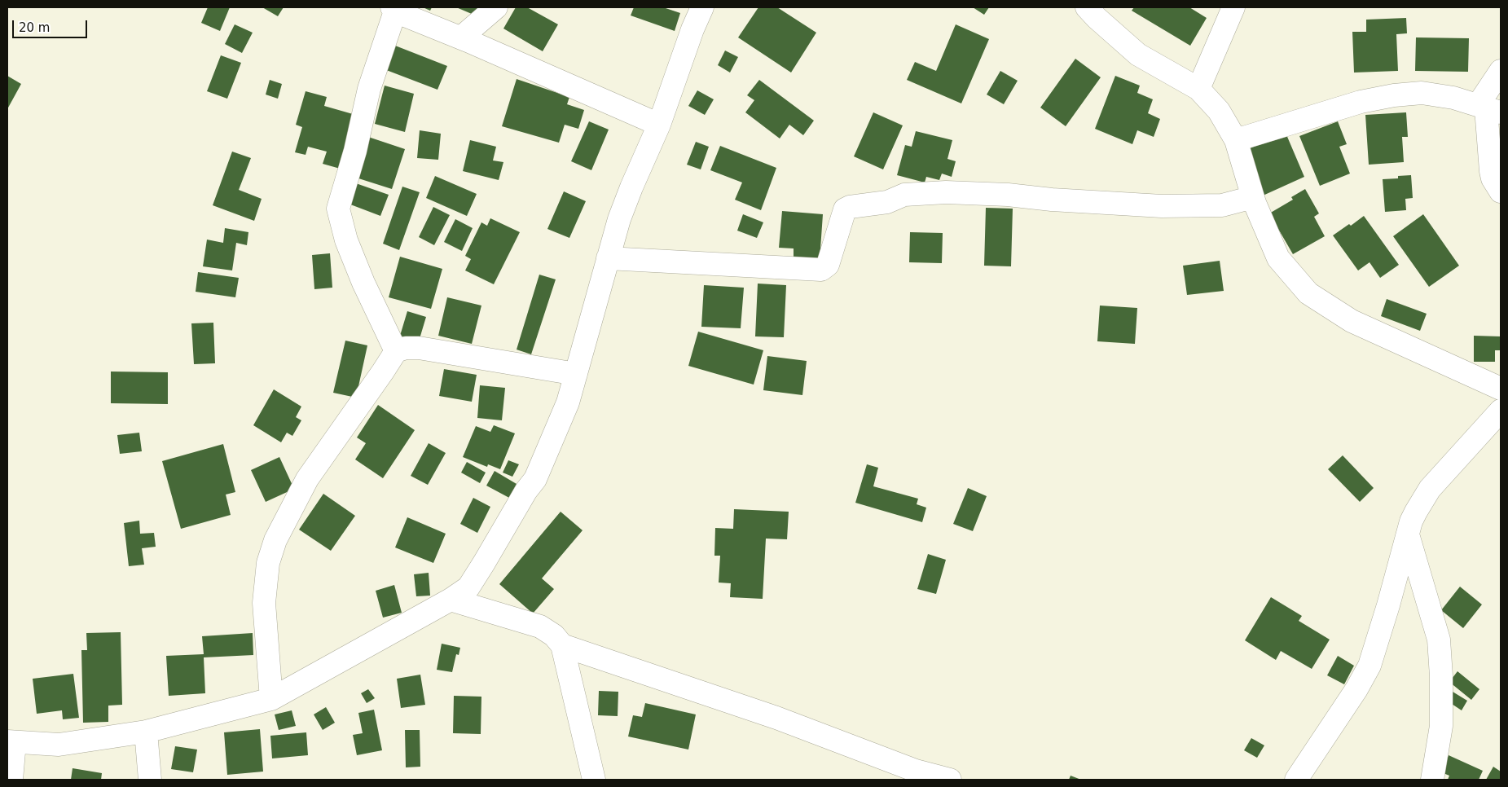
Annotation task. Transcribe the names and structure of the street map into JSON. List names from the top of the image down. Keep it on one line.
{"scale_bar":"20 m"}
